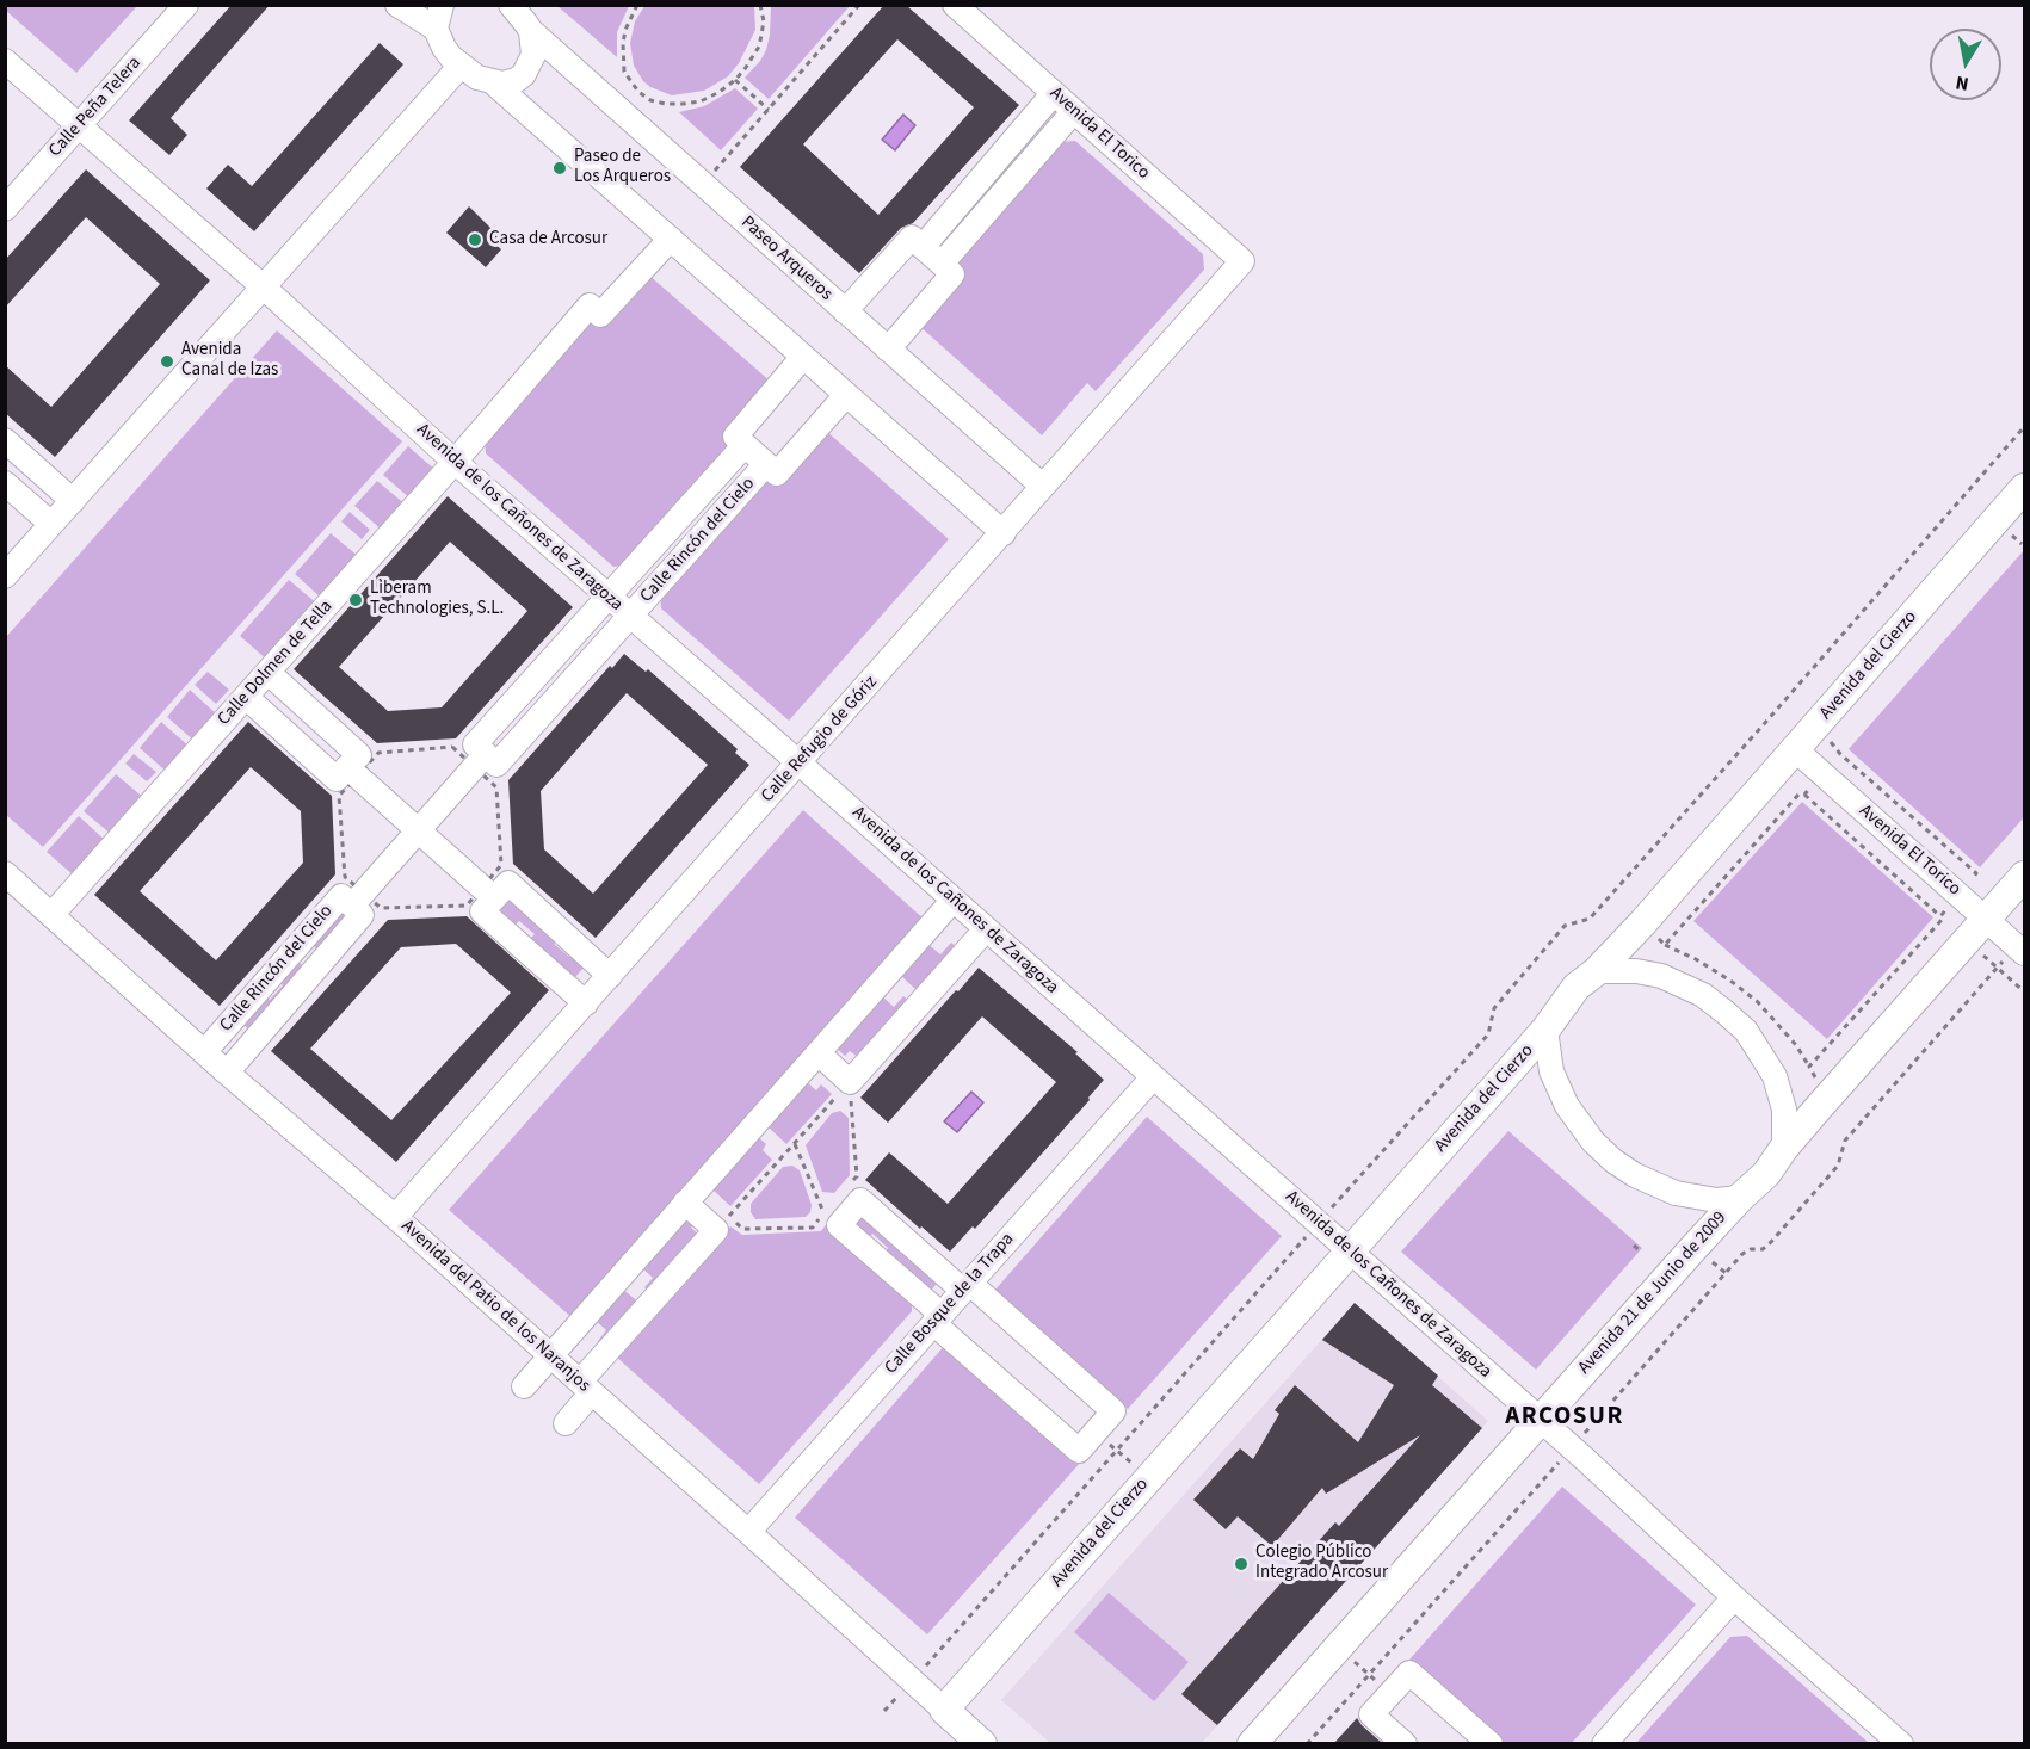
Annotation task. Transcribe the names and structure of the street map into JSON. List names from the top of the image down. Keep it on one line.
{"streets":{"main road":["Avenida del Cierzo","Avenida 21 de Junio de 2009","Avenida del Patio de los Naranjos"],"street":["Calle Peña Telera","Avenida El Torico","Paseo Arqueros","Avenida de los Cañones de Zaragoza","Calle Rincón del Cielo","Calle Dolmen de Tella","Calle Refugio de Góriz","Calle Bosque de la Trapa"]},"crossings":[["Calle Peña Telera","Avenida de los Cañones de Zaragoza"],["Avenida El Torico","Avenida del Cierzo"],["Avenida El Torico","Calle Refugio de Góriz"],["Avenida El Torico","Avenida 21 de Junio de 2009"],["Paseo Arqueros","Calle Refugio de Góriz"],["Avenida de los Cañones de Zaragoza","Calle Rincón del Cielo"],["Avenida de los Cañones de Zaragoza","Calle Dolmen de Tella"],["Avenida de los Cañones de Zaragoza","Avenida del Cierzo"],["Avenida de los Cañones de Zaragoza","Calle Refugio de Góriz"],["Avenida de los Cañones de Zaragoza","Avenida 21 de Junio de 2009"],["Avenida de los Cañones de Zaragoza","Calle Bosque de la Trapa"],["Calle Rincón del Cielo","Avenida del Patio de los Naranjos"],["Calle Dolmen de Tella","Avenida del Patio de los Naranjos"],["Avenida del Cierzo","Avenida 21 de Junio de 2009"],["Avenida del Cierzo","Avenida del Patio de los Naranjos"],["Calle Refugio de Góriz","Avenida del Patio de los Naranjos"],["Calle Bosque de la Trapa","Avenida del Patio de los Naranjos"]],"districts":["ARCOSUR"],"places":["Paseo de Los Arqueros","Casa de Arcosur","Avenida Canal de Izas","Liberam Technologies, S.L.","Colegio Público Integrado Arcosur"],"north":"bottom"}
